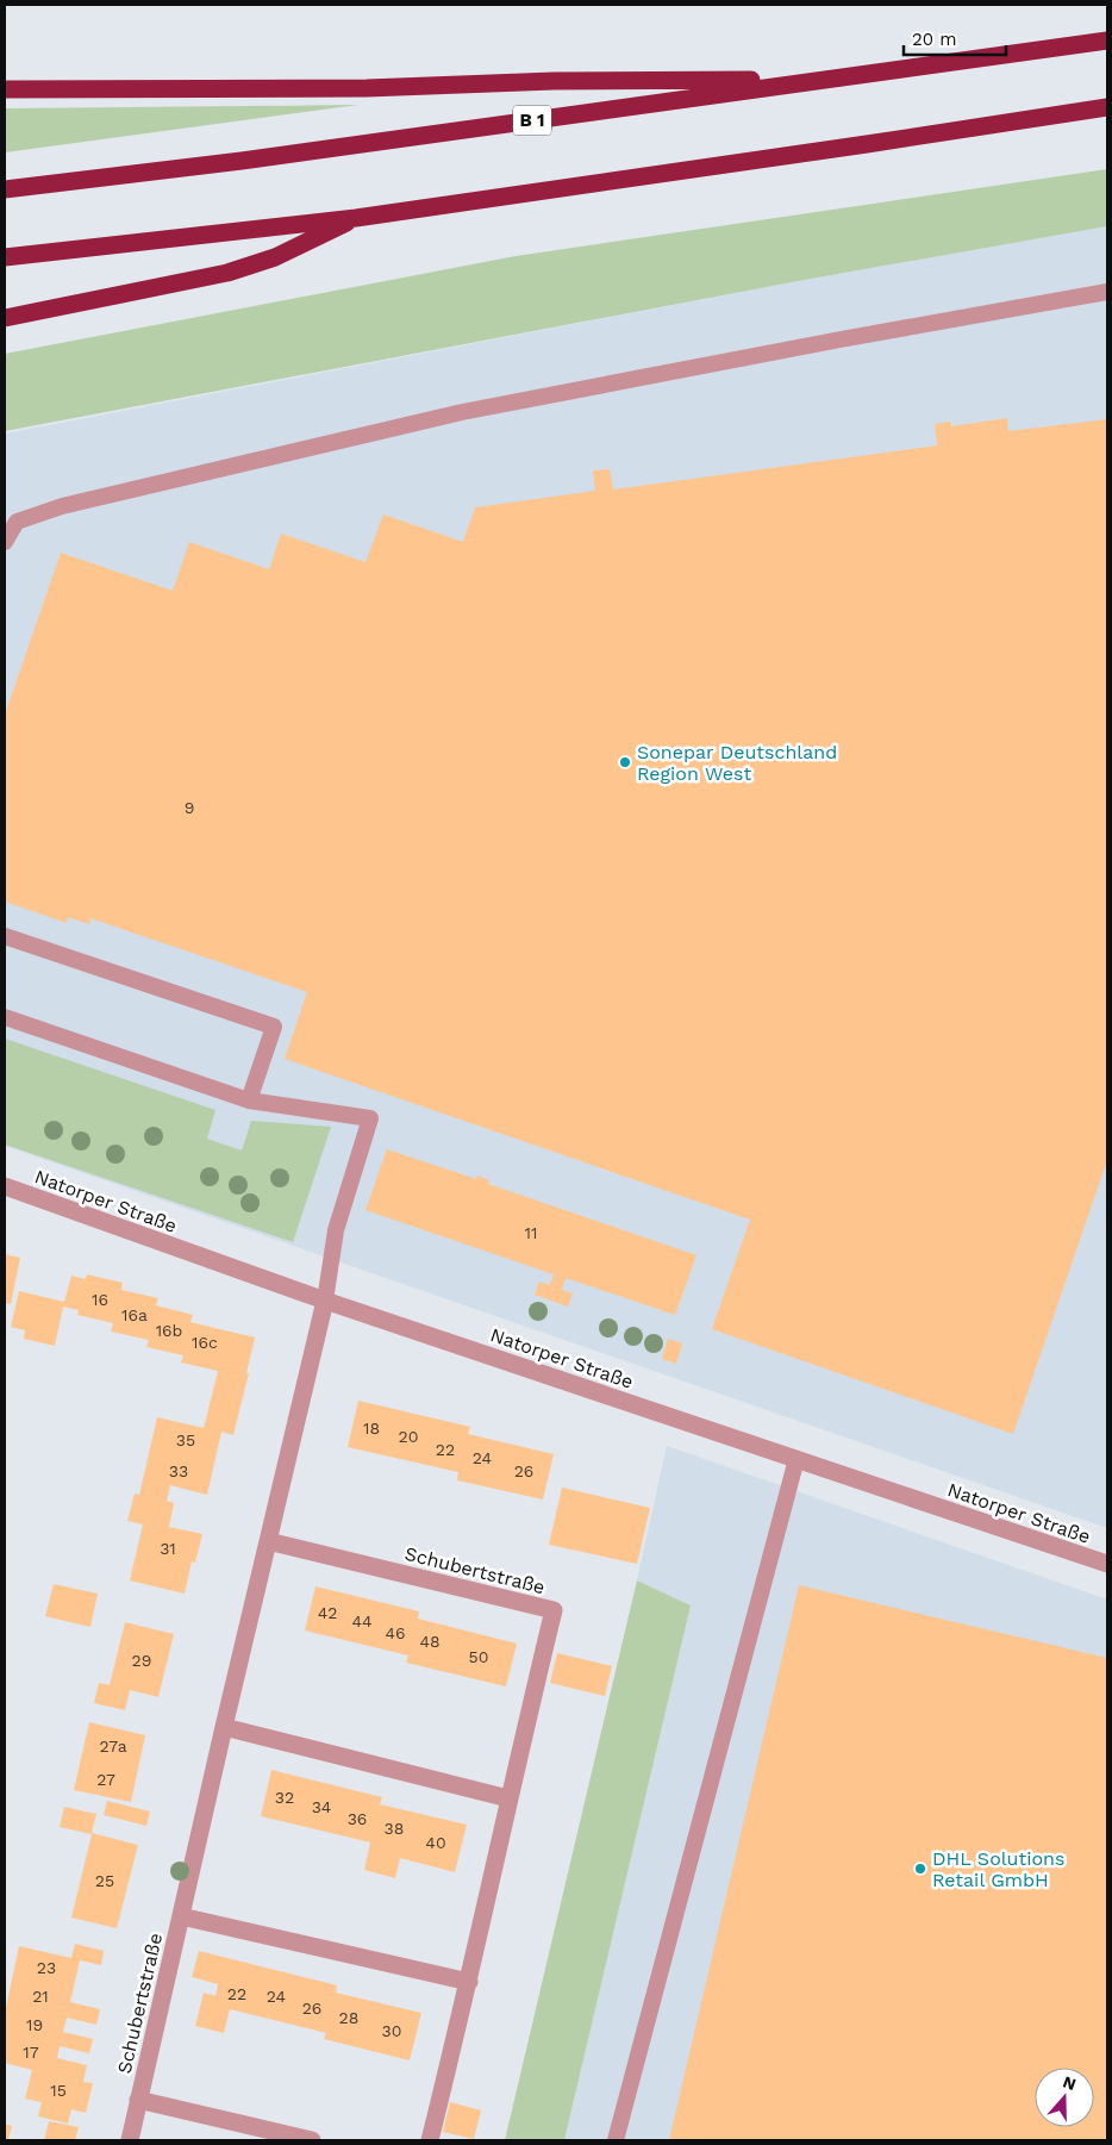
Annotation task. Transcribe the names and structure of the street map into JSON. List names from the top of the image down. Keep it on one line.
{"streets":{"highway":["B 1"],"street":["Natorper Straße","Schubertstraße"]},"crossings":[["Natorper Straße","Schubertstraße"]],"places":["Sonepar Deutschland Region West","DHL Solutions Retail GmbH"],"house_numbers":["9","11","16","16a","16b","16c","18","20","35","22","24","33","26","31","42","44","46","48","50","29","27a","27","32","34","36","38","40","25","23","22","21","24","26","28","19","30","17","15"],"scale_bar":"20 m","north":"top"}
